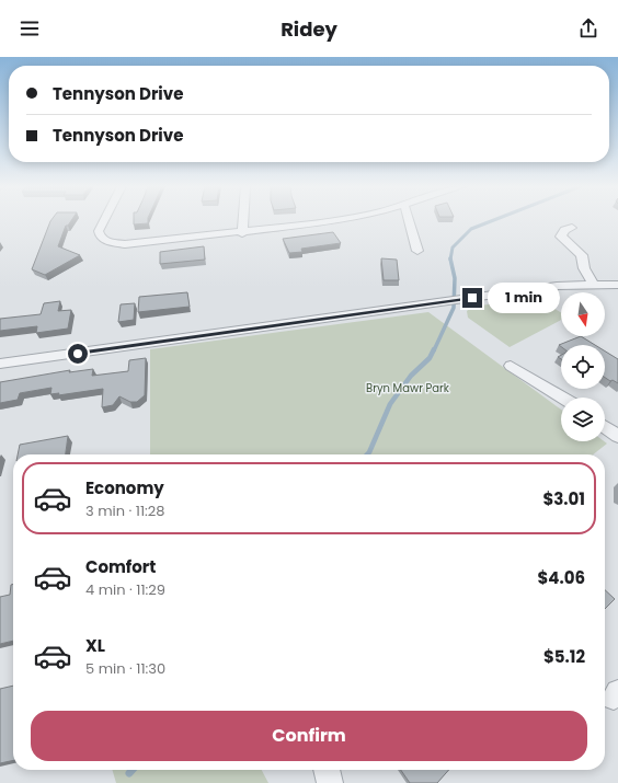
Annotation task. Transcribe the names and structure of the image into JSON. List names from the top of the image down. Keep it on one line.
{"parks":["Bryn Mawr Park"],"north":"bottom","page":{"header":"Ridey","banner":["Tennyson Drive","Tennyson Drive"],"bubble":"1 min","list":[{"name":"Economy","note":"3 min · 11:28","value":"$3.01"},{"name":"Comfort","note":"4 min · 11:29","value":"$4.06"},{"name":"XL","note":"5 min · 11:30","value":"$5.12"}],"buttons":"Confirm"}}
